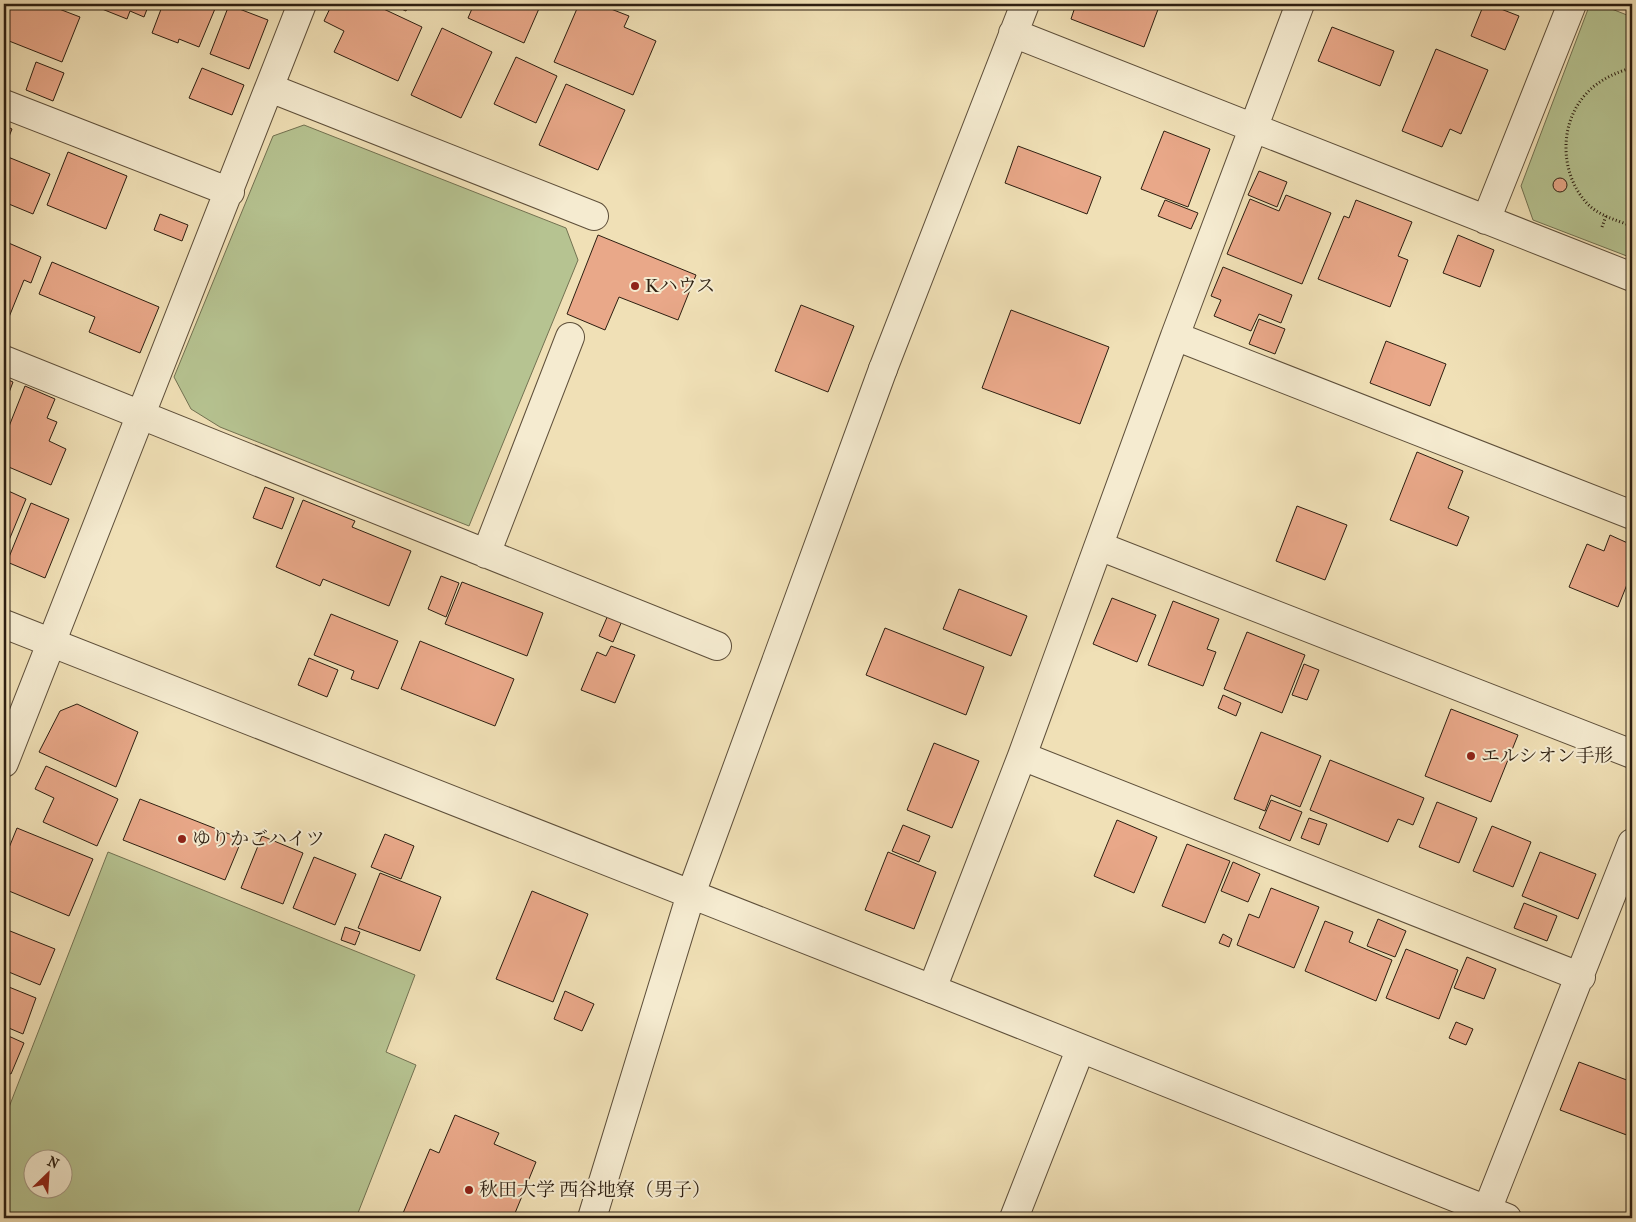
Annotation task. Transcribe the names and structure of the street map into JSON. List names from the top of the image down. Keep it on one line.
{"places":["Kハウス","エルシオン手形","ゆりかごハイツ","秋田大学 西谷地寮（男子）"],"north":"top right"}
